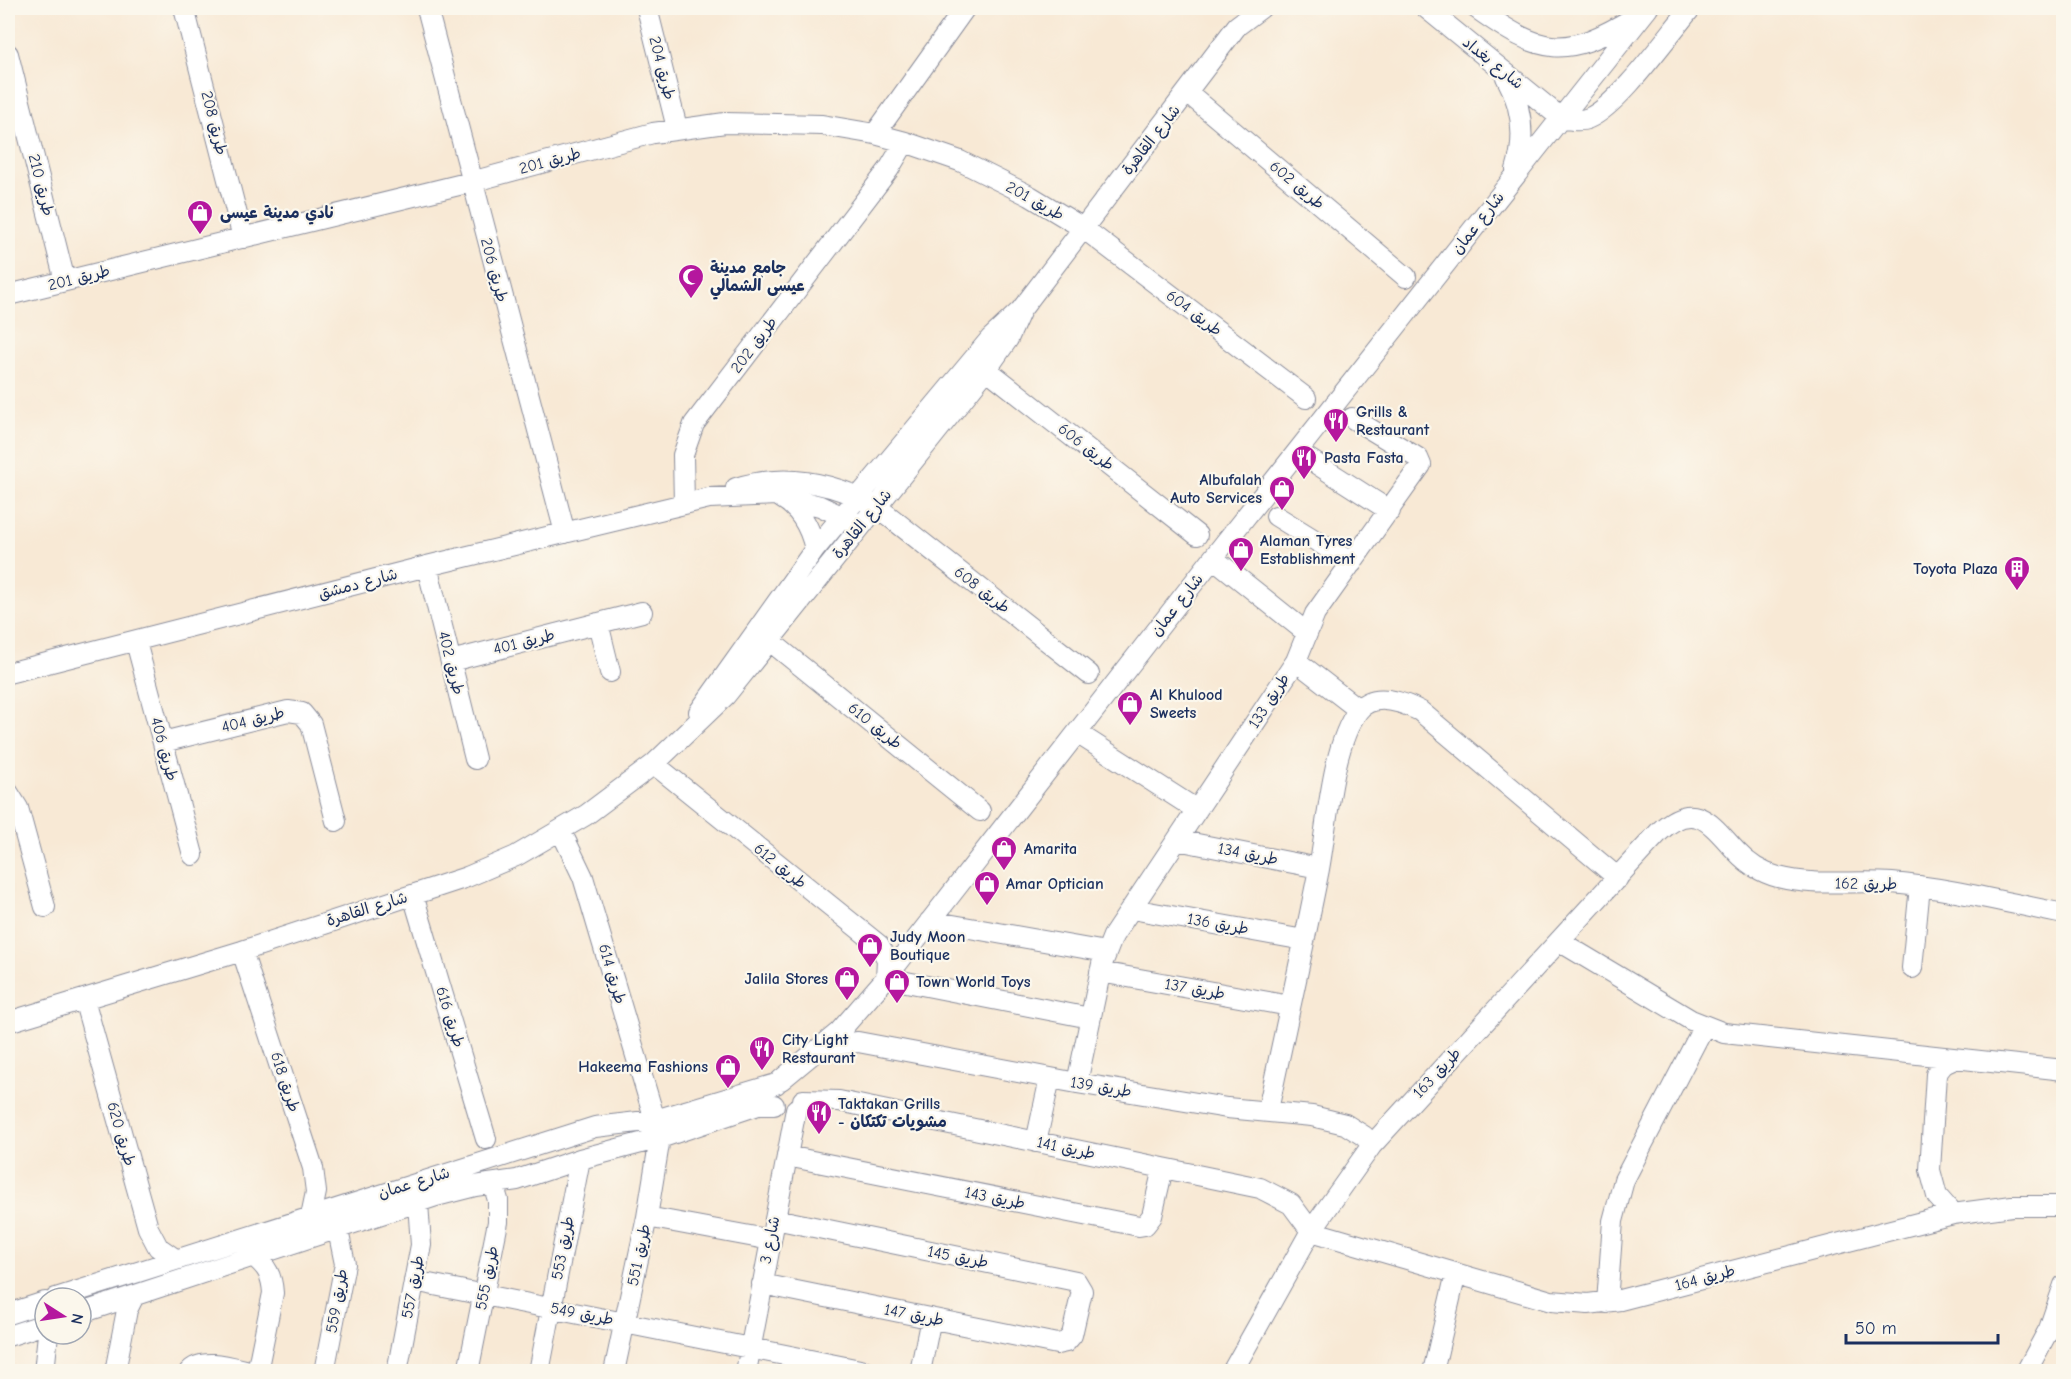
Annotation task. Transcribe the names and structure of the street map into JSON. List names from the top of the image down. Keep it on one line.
{"streets":{"street":["شارع بغداد","طريق 204","طريق 208","شارع القاهرة","طريق 201","طريق 210","طريق 602","شارع عمان","طريق 206","طريق 604","طريق 202","طريق 606","شارع دمشق","طريق 608","طريق 401","طريق 402","طريق 133","طريق 404","طريق 610","طريق 406","طريق 134","طريق 612","طريق 162","طريق 136","طريق 614","طريق 137","طريق 616","طريق 163","طريق 618","طريق 139","طريق 620","طريق 141","طريق 143","شارع 3","طريق 553","طريق 551","طريق 145","طريق 555","طريق 164","طريق 557","طريق 559","طريق 549","طريق 147"]},"crossings":[["شارع بغداد","شارع عمان"],["طريق 204","طريق 201"],["طريق 208","طريق 201"],["شارع القاهرة","طريق 201"],["شارع القاهرة","طريق 602"],["شارع القاهرة","طريق 604"],["شارع القاهرة","طريق 606"],["شارع القاهرة","شارع دمشق"],["شارع القاهرة","طريق 608"],["شارع القاهرة","طريق 610"],["شارع القاهرة","طريق 612"],["شارع القاهرة","طريق 614"],["شارع القاهرة","طريق 616"],["شارع القاهرة","طريق 618"],["شارع القاهرة","طريق 620"],["طريق 201","طريق 210"],["طريق 201","طريق 206"],["طريق 201","طريق 604"],["طريق 201","طريق 202"],["شارع عمان","طريق 612"],["شارع عمان","طريق 614"],["شارع عمان","طريق 618"],["شارع عمان","طريق 139"],["شارع عمان","طريق 620"],["شارع عمان","طريق 141"],["شارع عمان","شارع 3"],["شارع عمان","طريق 553"],["شارع عمان","طريق 551"],["شارع عمان","طريق 555"],["شارع عمان","طريق 557"],["شارع عمان","طريق 559"],["طريق 206","شارع دمشق"],["طريق 202","شارع دمشق"],["شارع دمشق","طريق 608"],["شارع دمشق","طريق 402"],["شارع دمشق","طريق 406"],["طريق 401","طريق 402"],["طريق 133","طريق 134"],["طريق 133","طريق 136"],["طريق 133","طريق 137"],["طريق 133","طريق 139"],["طريق 404","طريق 406"],["طريق 162","طريق 163"],["طريق 614","طريق 551"],["طريق 163","طريق 139"],["طريق 163","طريق 141"],["طريق 163","طريق 164"],["طريق 141","طريق 143"],["طريق 141","شارع 3"],["طريق 141","طريق 164"],["طريق 143","شارع 3"],["شارع 3","طريق 145"],["شارع 3","طريق 549"],["شارع 3","طريق 147"],["طريق 553","طريق 549"],["طريق 551","طريق 549"],["طريق 145","طريق 147"],["طريق 555","طريق 549"],["طريق 557","طريق 549"]],"places":{"shop":["نادي مدينة عيسى","Albufalah Auto Services","Alaman Tyres Establishment","Al Khulood Sweets","Amarita","Amar Optician","Judy Moon Boutique","Jalila Stores","Town World Toys","Hakeema Fashions"],"mosque":["جامع مدينة عيسى الشمالي"],"restaurant":["Grills & Restaurant","Pasta Fasta","City Light Restaurant","Taktakan Grills - مشويات تكتكان"],"building":["Toyota Plaza"]},"scale_bar":"50 m","north":"right"}
